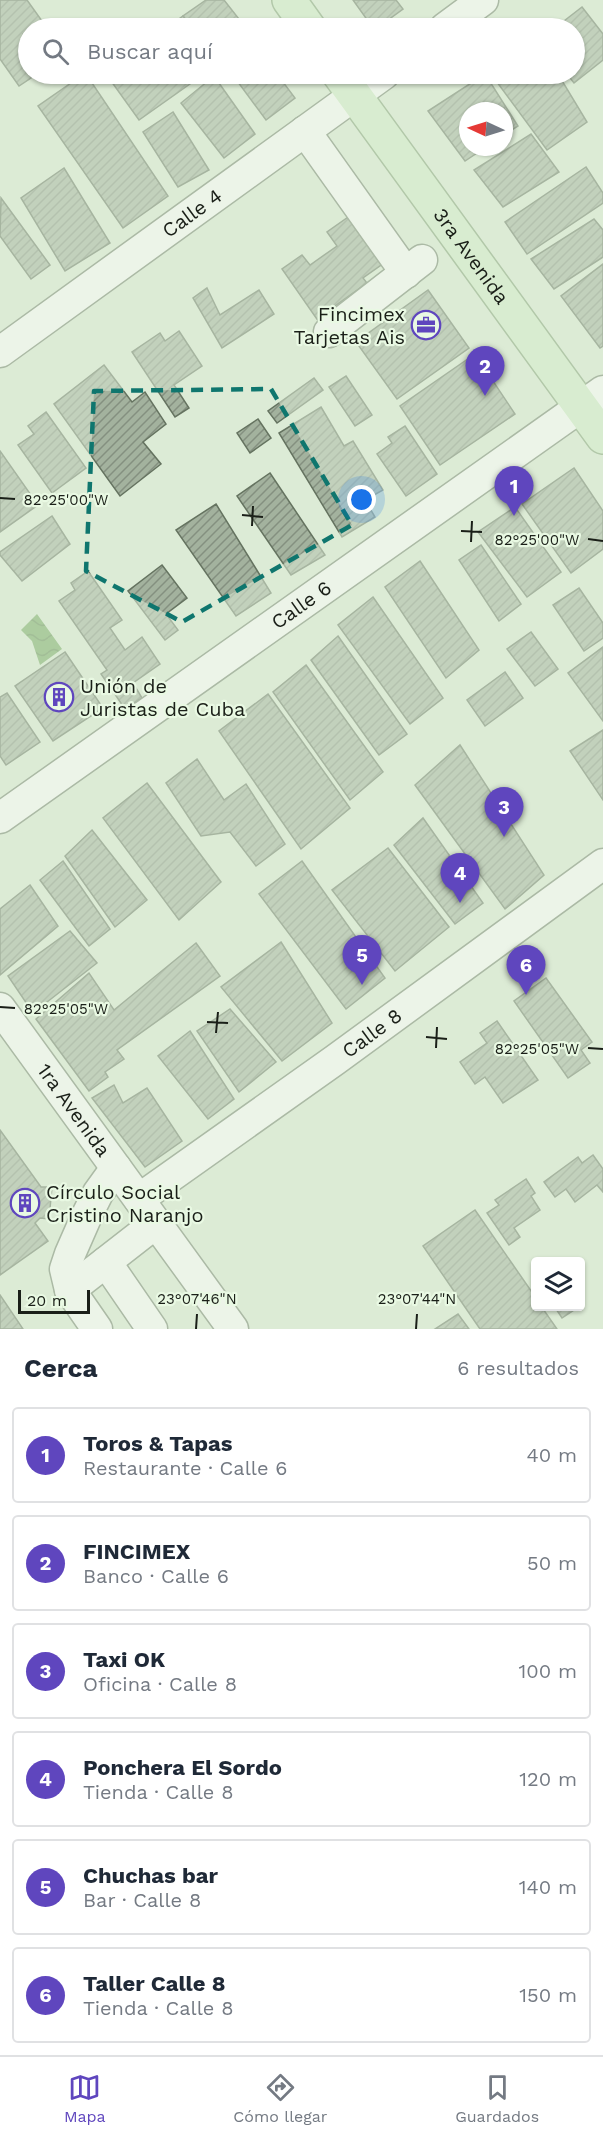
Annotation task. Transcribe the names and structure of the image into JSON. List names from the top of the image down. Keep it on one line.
{"streets":{"main road":["3ra Avenida"],"street":["Calle 4","Calle 6","Calle 8","1ra Avenida"]},"crossings":[["Calle 4","3ra Avenida"],["3ra Avenida","Calle 6"],["Calle 8","1ra Avenida"]],"places":{"office":["Fincimex Tarjetas Ais"],"building":["Unión de Juristas de Cuba","Círculo Social Cristino Naranjo"]},"scale_bar":"20 m","north":"left","page":{"search":"Buscar aquí","pins":["2","1","3","4","5","6"],"scale":"20 m","heading":["Cerca","6 resultados"],"list":[{"mark":"1","name":"Toros & Tapas","note":"Restaurante · Calle 6","value":"40 m"},{"mark":"2","name":"FINCIMEX","note":"Banco · Calle 6","value":"50 m"},{"mark":"3","name":"Taxi OK","note":"Oficina · Calle 8","value":"100 m"},{"mark":"4","name":"Ponchera El Sordo","note":"Tienda · Calle 8","value":"120 m"},{"mark":"5","name":"Chuchas bar","note":"Bar · Calle 8","value":"140 m"},{"mark":"6","name":"Taller Calle 8","note":"Tienda · Calle 8","value":"150 m"}],"nav":["Mapa","Cómo llegar","Guardados"]},"coordinates":["82°25'00\"W","82°25'05\"W","23°07'46\"N","23°07'44\"N"]}
